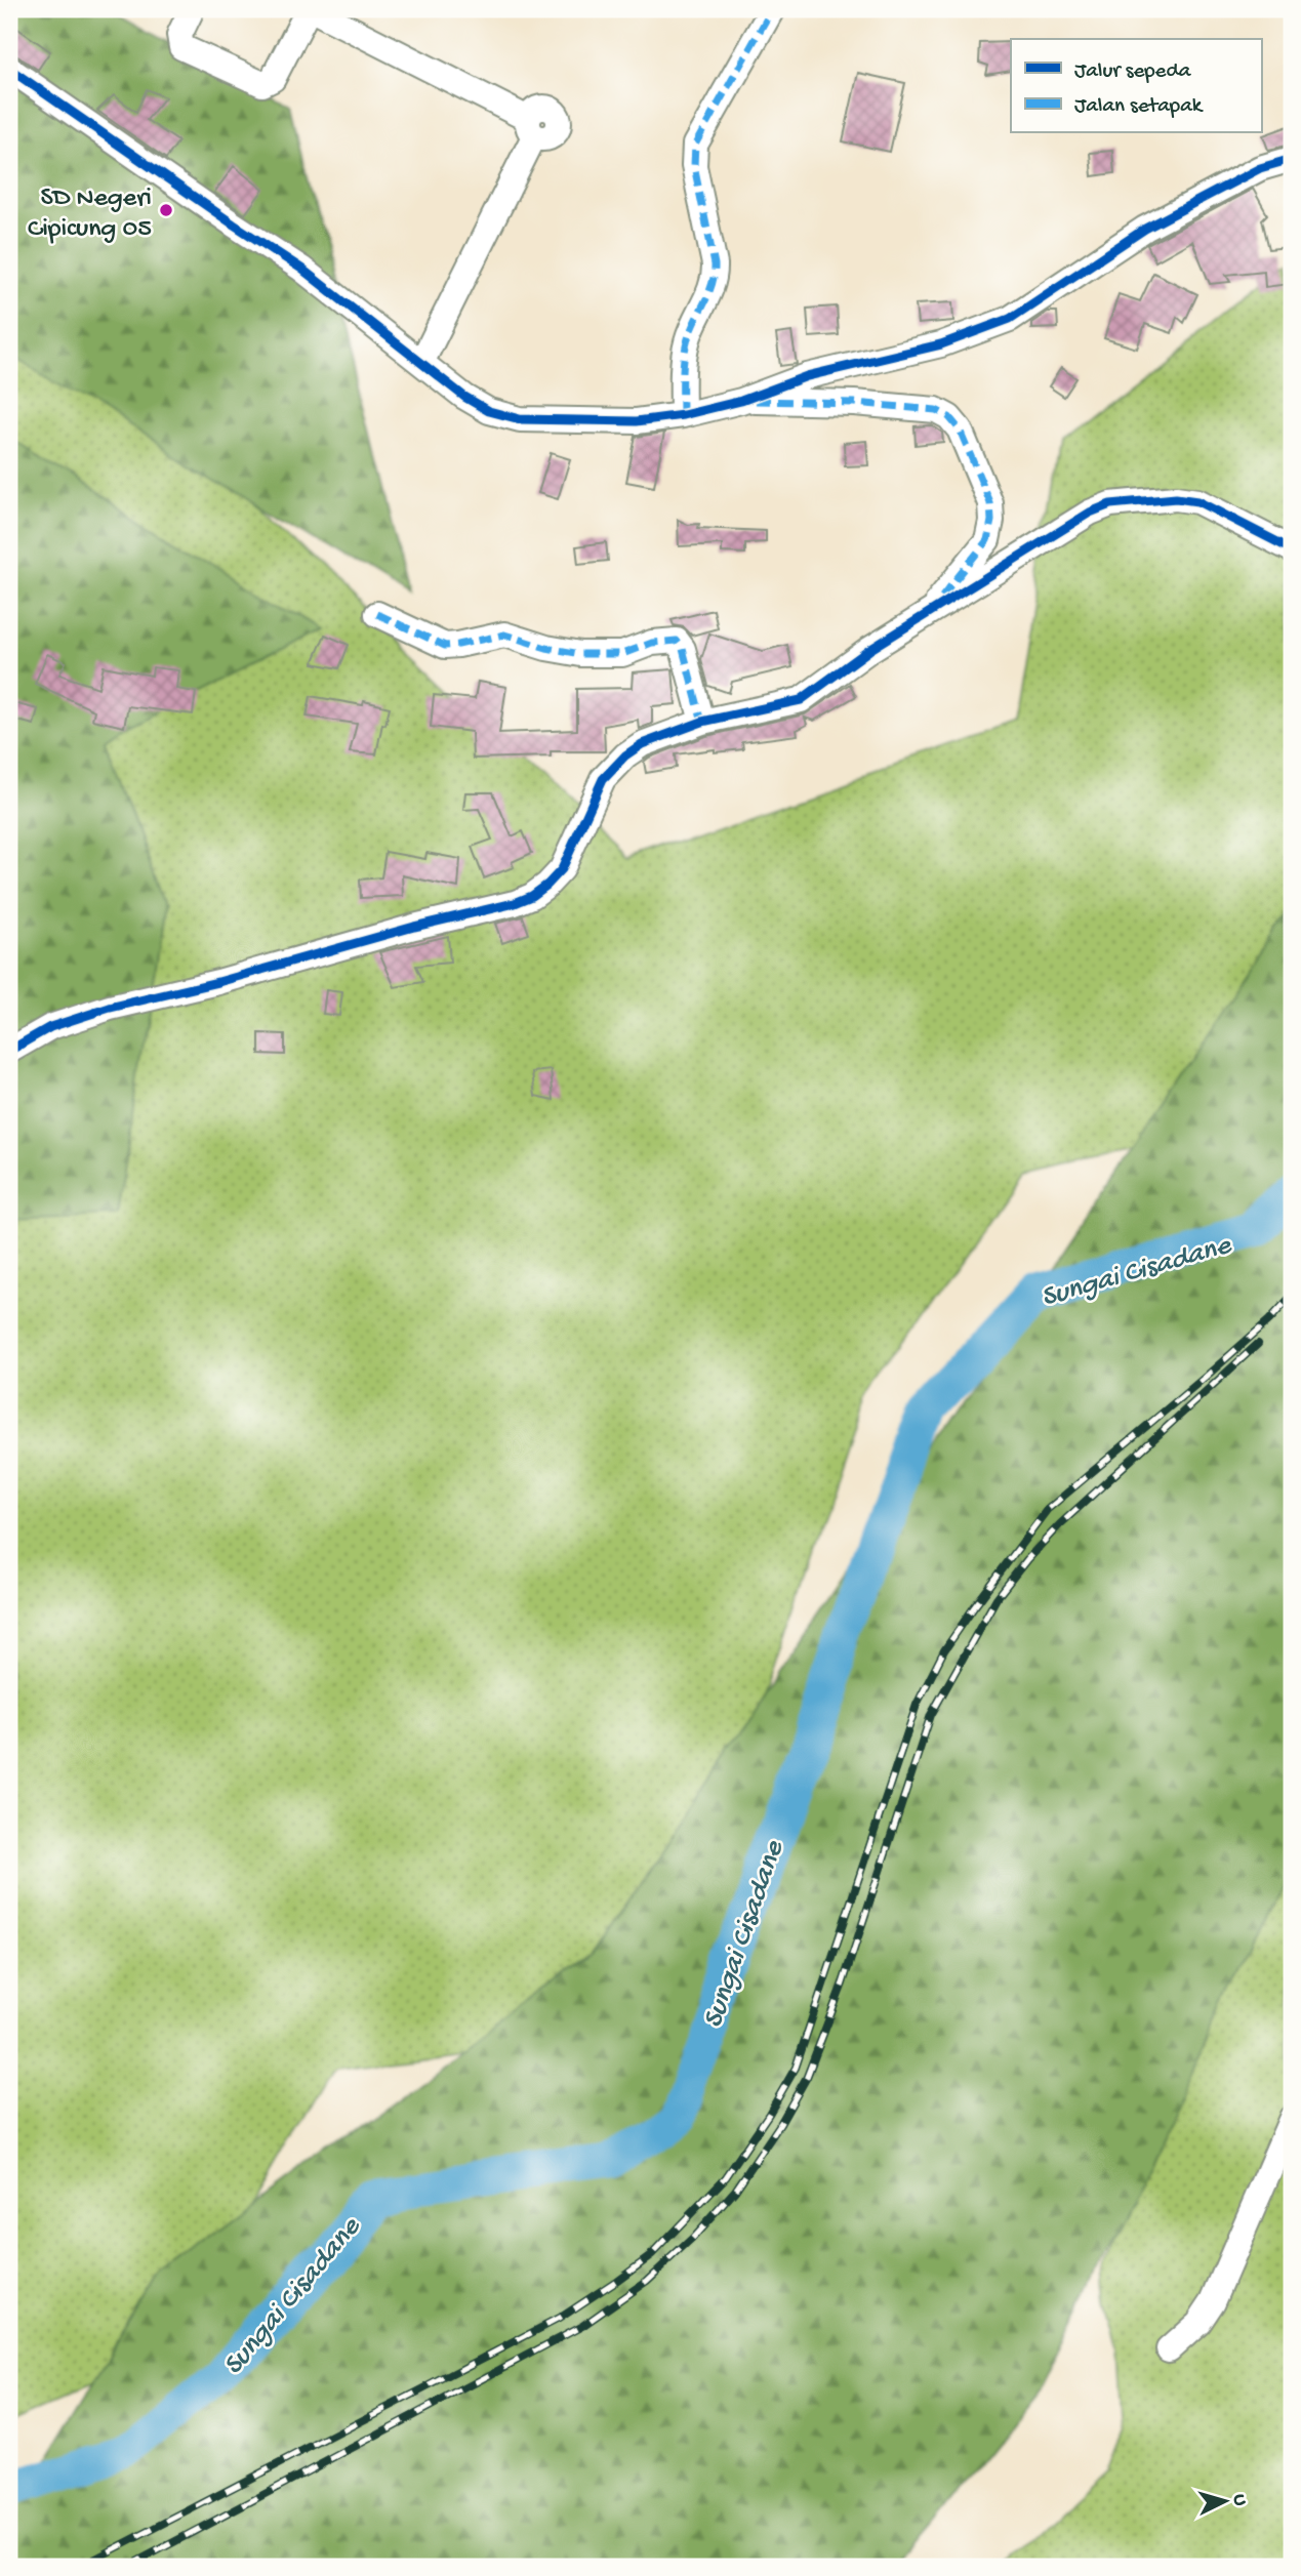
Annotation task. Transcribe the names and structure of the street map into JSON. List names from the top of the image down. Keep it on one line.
{"water":["Sungai Cisadane"],"places":["SD Negeri Cipicung 05"],"legend":["Jalur sepeda","Jalan setapak"],"north":"right"}
